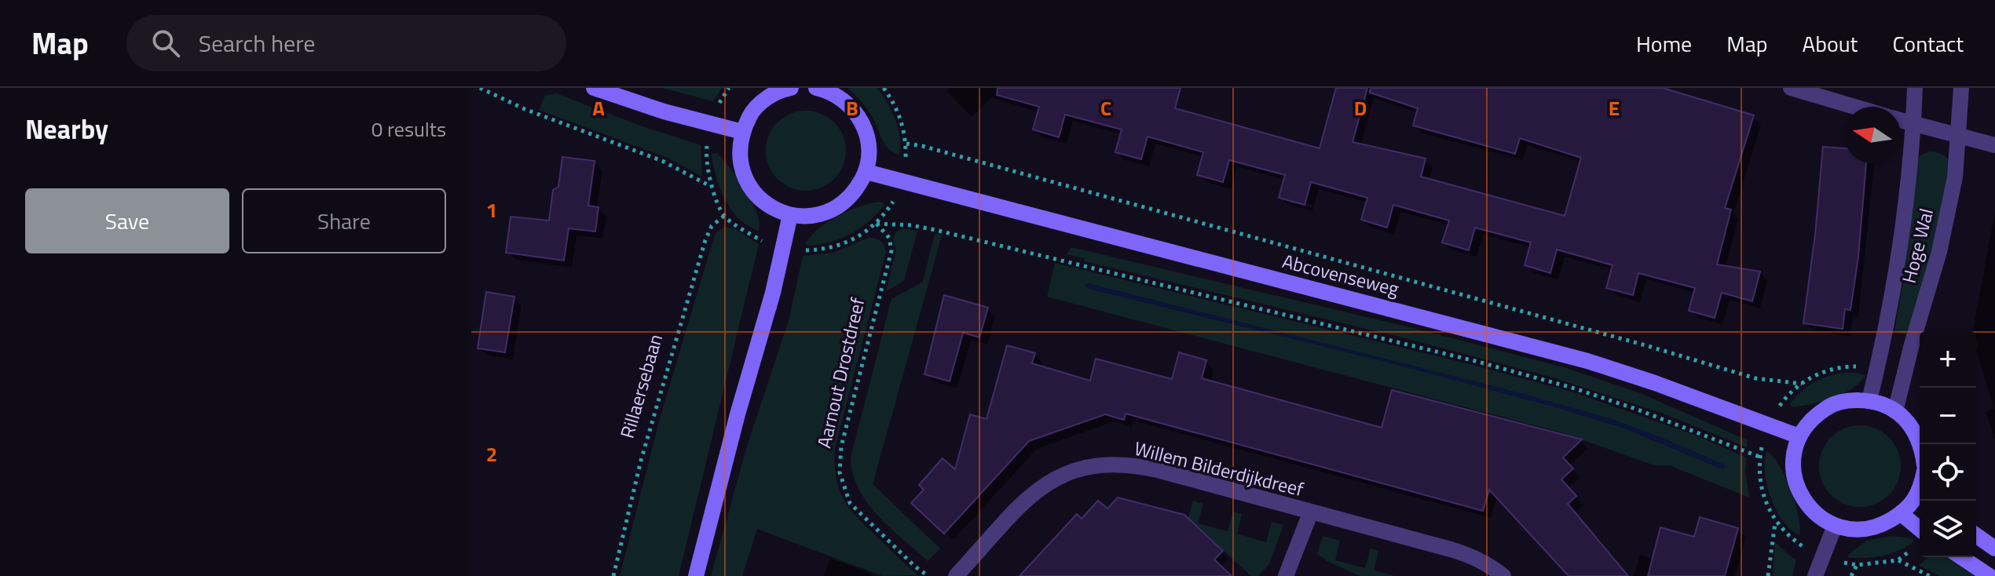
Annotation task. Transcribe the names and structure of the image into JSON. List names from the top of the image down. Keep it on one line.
{"streets":{"street":["Hoge Wal","Abcovenseweg","Willem Bilderdijkdreef"],"path":["Aarnout Drostdreef","Rillaersebaan"]},"north":"left","page":{"header":"Map","search":"Search here","nav":["Home","Map","About","Contact"],"heading":["Nearby","0 results"],"buttons":["Save","Share"],"map_buttons":["+","−"]},"grid":{"columns":["A","B","C","D","E"],"rows":["1","2"]}}
